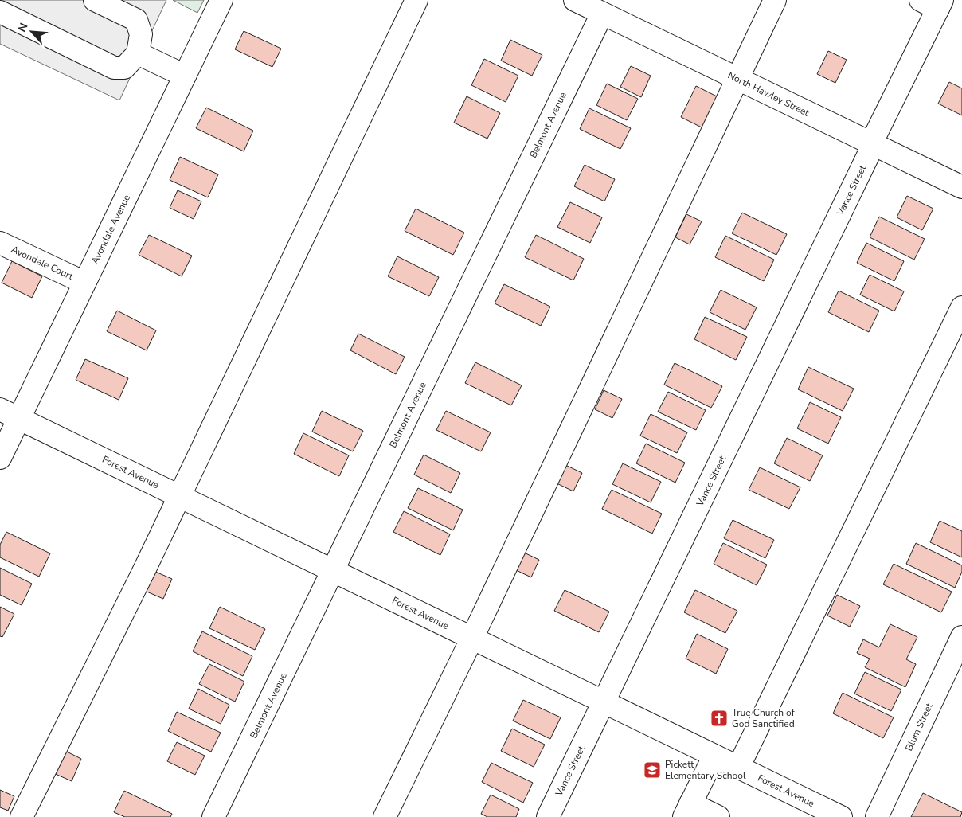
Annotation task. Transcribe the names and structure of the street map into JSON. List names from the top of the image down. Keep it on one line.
{"streets":{"street":["North Hawley Street","Belmont Avenue","Vance Street","Avondale Avenue","Avondale Court","Forest Avenue","Blum Street"]},"crossings":[["North Hawley Street","Belmont Avenue"],["North Hawley Street","Vance Street"],["Belmont Avenue","Forest Avenue"],["Vance Street","Forest Avenue"],["Avondale Avenue","Avondale Court"],["Avondale Avenue","Forest Avenue"]],"places":{"church":["True Church of God Sanctified"],"school or university":["Pickett Elementary School"]},"north":"top left"}
